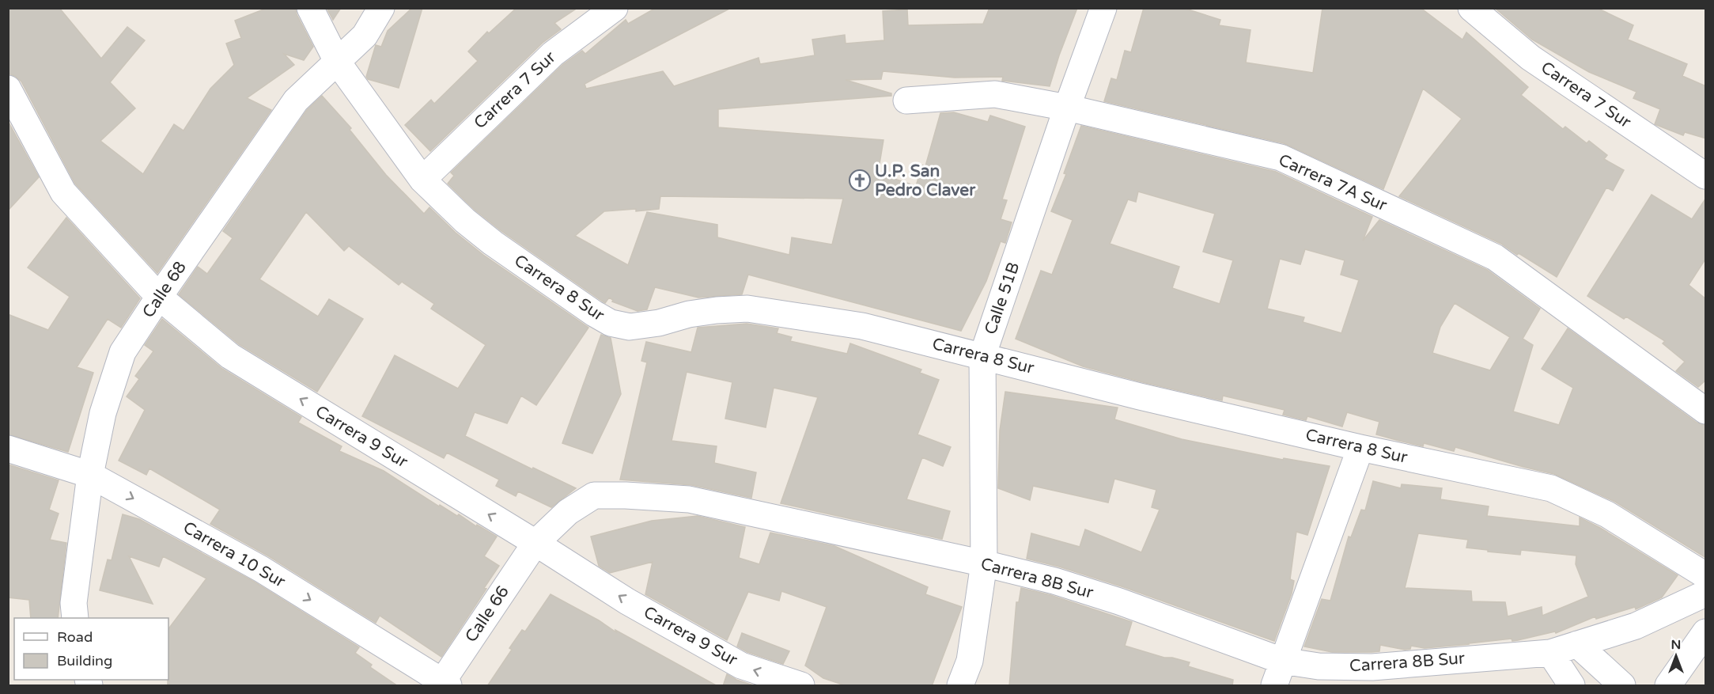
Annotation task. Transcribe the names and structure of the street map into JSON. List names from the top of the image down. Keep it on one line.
{"streets":{"street":["Carrera 7 Sur","Carrera 7A Sur","Carrera 8 Sur","Calle 68","Calle 51B","Carrera 9 Sur","Carrera 10 Sur","Carrera 8B Sur","Calle 66"]},"crossings":[["Carrera 7 Sur","Carrera 8 Sur"],["Carrera 7A Sur","Calle 51B"],["Carrera 8 Sur","Calle 68"],["Carrera 8 Sur","Calle 51B"],["Calle 68","Carrera 9 Sur"],["Calle 68","Carrera 10 Sur"],["Calle 51B","Carrera 8B Sur"],["Carrera 9 Sur","Carrera 8B Sur"],["Carrera 9 Sur","Calle 66"],["Carrera 10 Sur","Calle 66"],["Carrera 8B Sur","Calle 66"]],"one_way":["Carrera 9 Sur","Carrera 10 Sur"],"places":{"church":["U.P. San Pedro Claver"]},"legend":["Road","Building"],"north":"top"}
